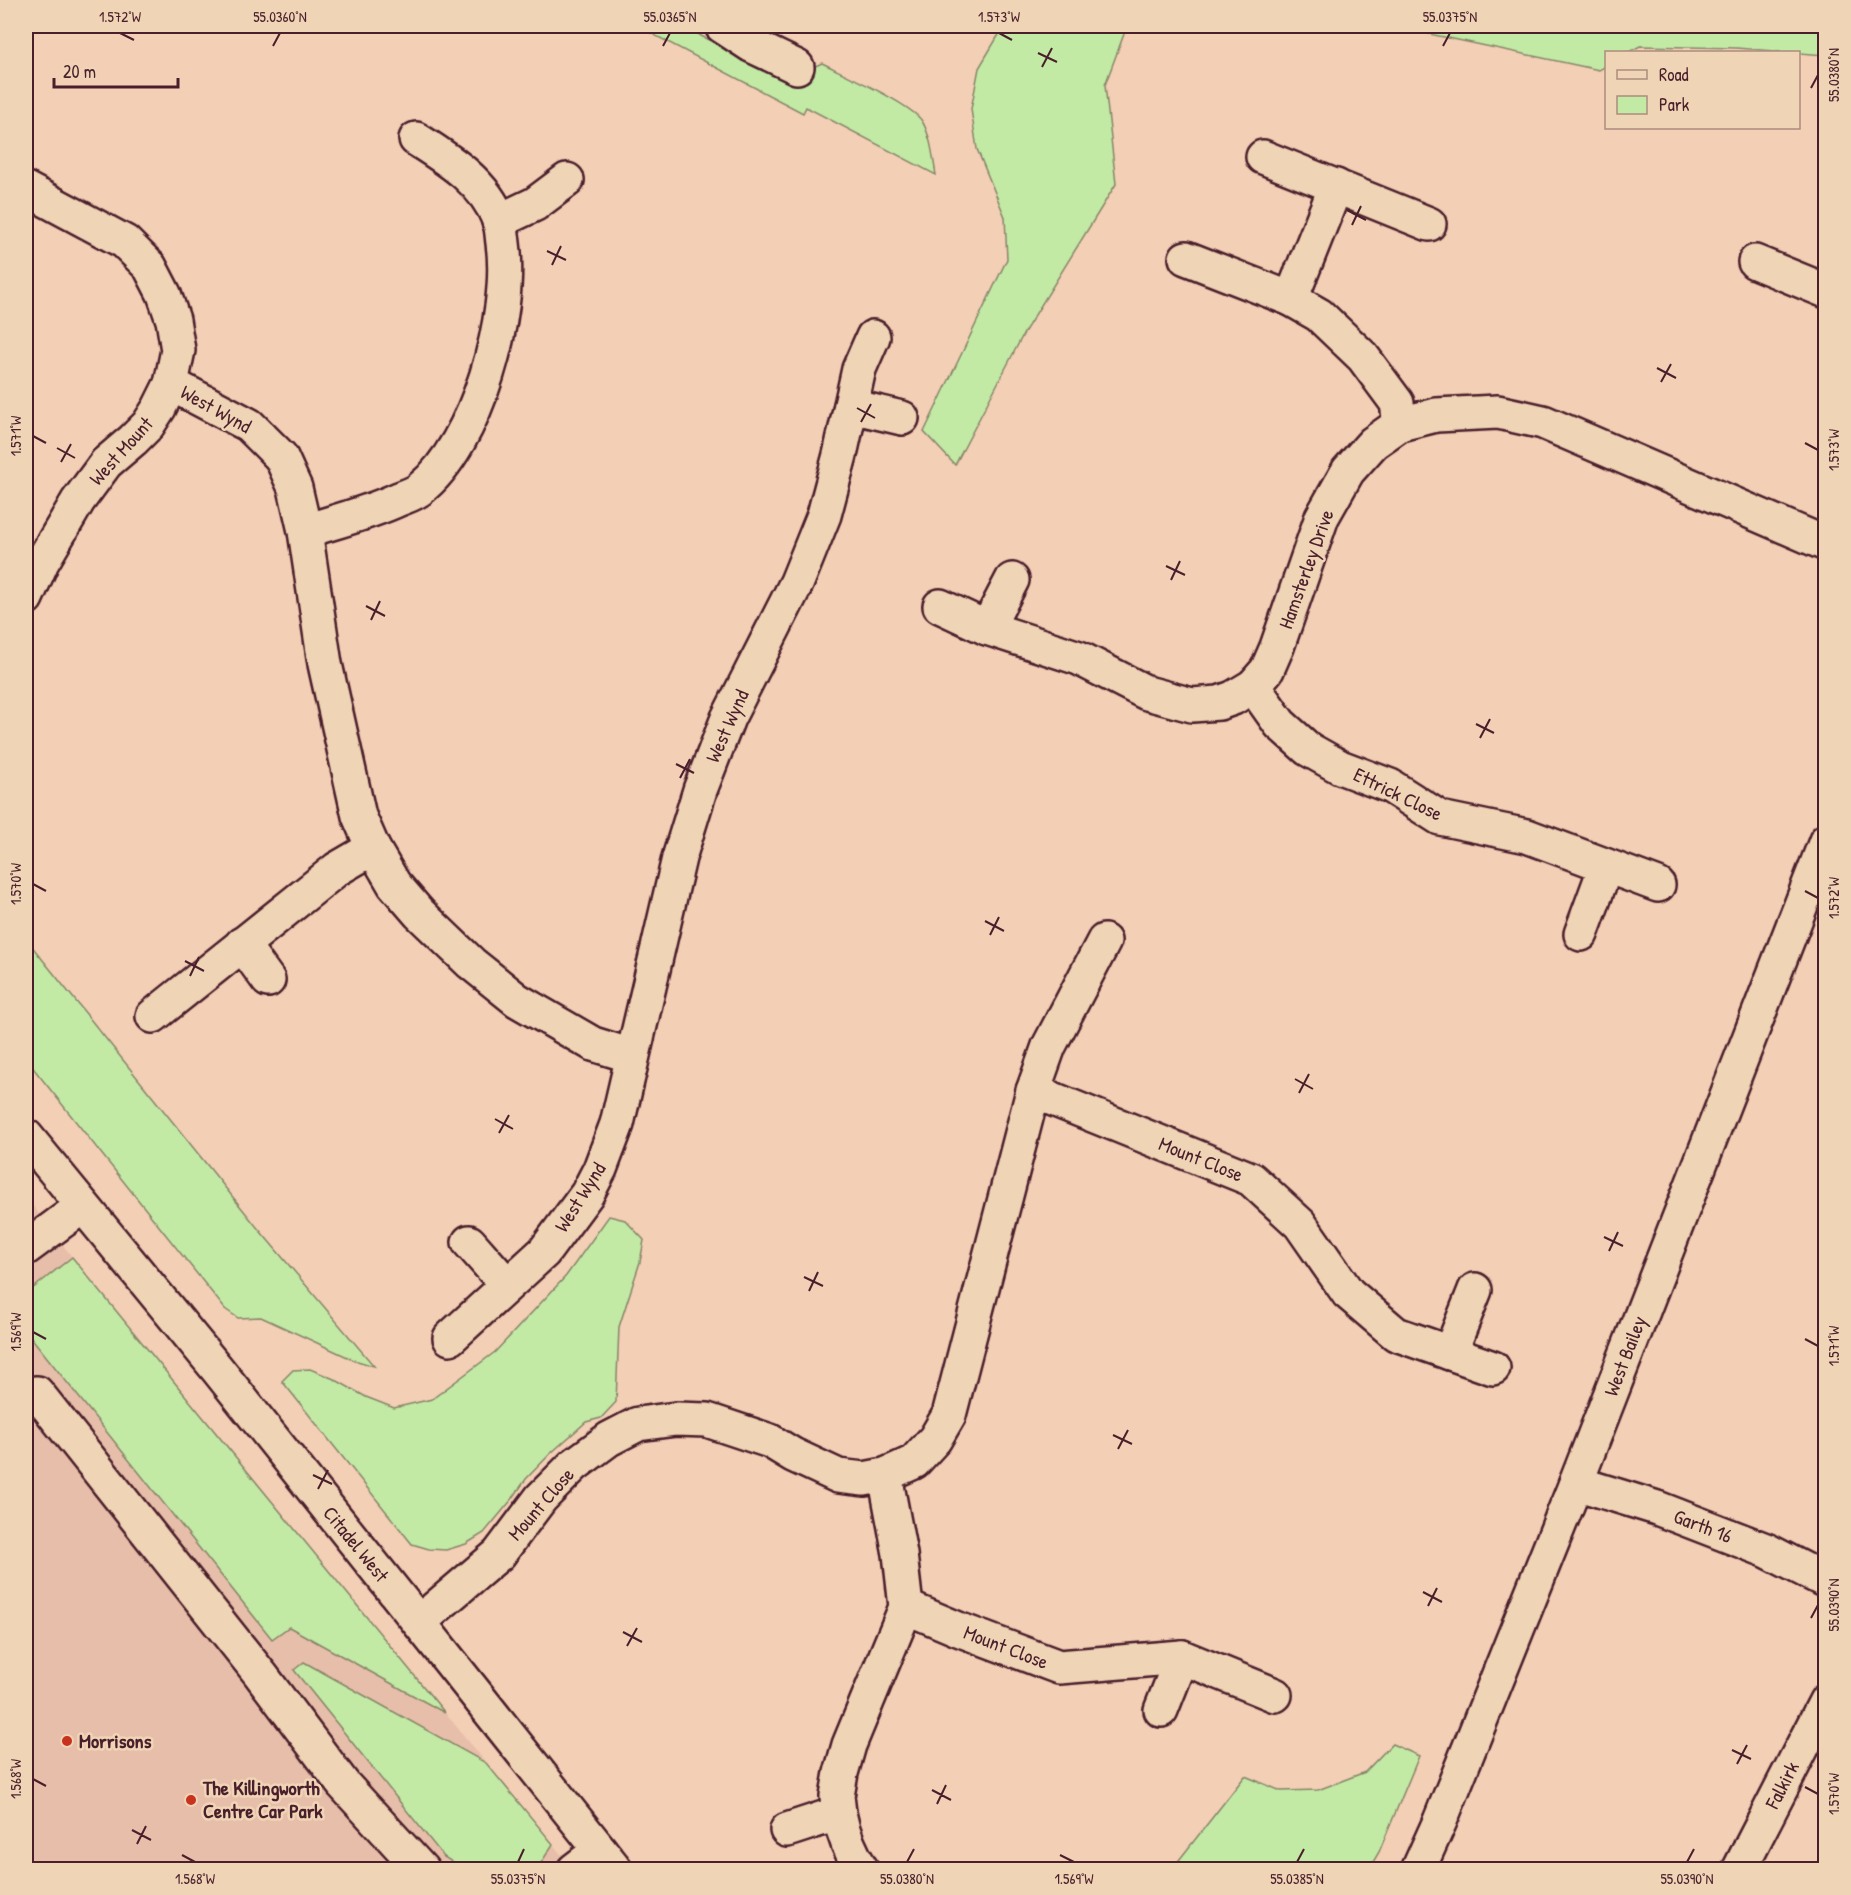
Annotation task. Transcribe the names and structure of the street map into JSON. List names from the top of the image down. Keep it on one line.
{"streets":{"street":["West Wynd","West Mount","Hamsterley Drive","Ettrick Close","Mount Close","West Bailey","Garth 16","Citadel West","Falkirk"]},"crossings":[["West Wynd","West Mount"],["Hamsterley Drive","Ettrick Close"],["Mount Close","Citadel West"],["West Bailey","Garth 16"]],"places":["Morrisons","The Killingworth Centre Car Park"],"legend":["Road","Park"],"scale_bar":"20 m","coordinates":["1.572°W","55.0360°N","55.0365°N","1.573°W","55.0375°N","55.0380°N","1.571°W","1.570°W","1.569°W","55.0390°N","1.568°W","55.0385°N"]}
